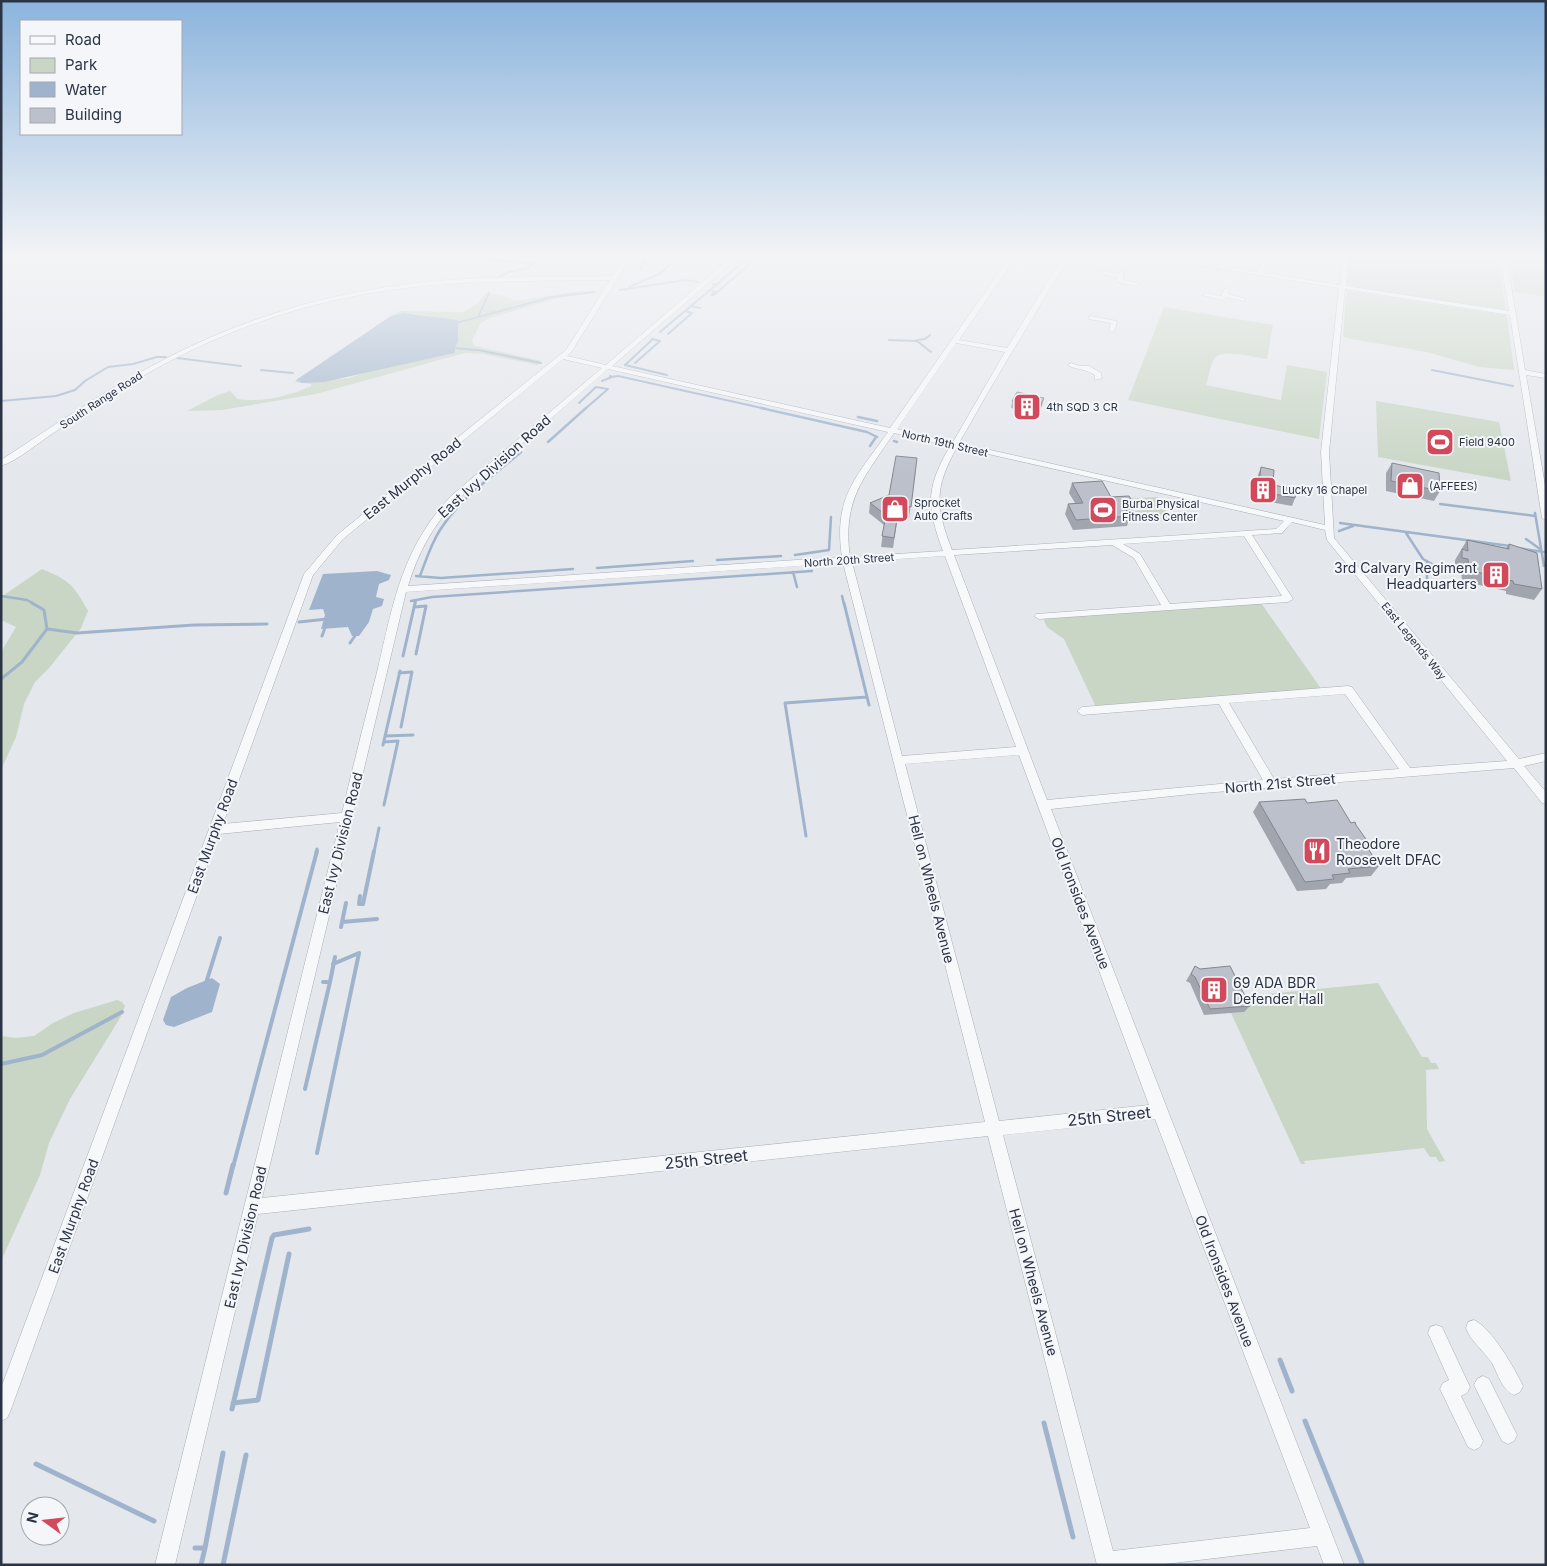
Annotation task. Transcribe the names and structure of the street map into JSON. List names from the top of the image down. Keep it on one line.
{"streets":{"street":["South Range Road","North 19th Street","East Ivy Division Road","East Murphy Road","North 20th Street","East Legends Way","North 21st Street","Hell on Wheels Avenue","Old Ironsides Avenue","25th Street"]},"crossings":[["North 19th Street","East Ivy Division Road"],["North 19th Street","East Murphy Road"],["North 19th Street","North 20th Street"],["North 19th Street","East Legends Way"],["North 19th Street","Hell on Wheels Avenue"],["North 19th Street","Old Ironsides Avenue"],["East Ivy Division Road","North 20th Street"],["East Ivy Division Road","25th Street"],["North 20th Street","Hell on Wheels Avenue"],["North 20th Street","Old Ironsides Avenue"],["East Legends Way","North 21st Street"],["North 21st Street","Old Ironsides Avenue"],["Hell on Wheels Avenue","25th Street"],["Old Ironsides Avenue","25th Street"]],"places":{"building":["4th SQD 3 CR","Lucky 16 Chapel","3rd Calvary Regiment Headquarters","69 ADA BDR Defender Hall"],"sports":["Field 9400","Burba Physical Fitness Center"],"shop":["(AFFEES)","Sprocket Auto Crafts"],"restaurant":["Theodore Roosevelt DFAC"]},"legend":["Road","Park","Water","Building"],"north":"left"}
